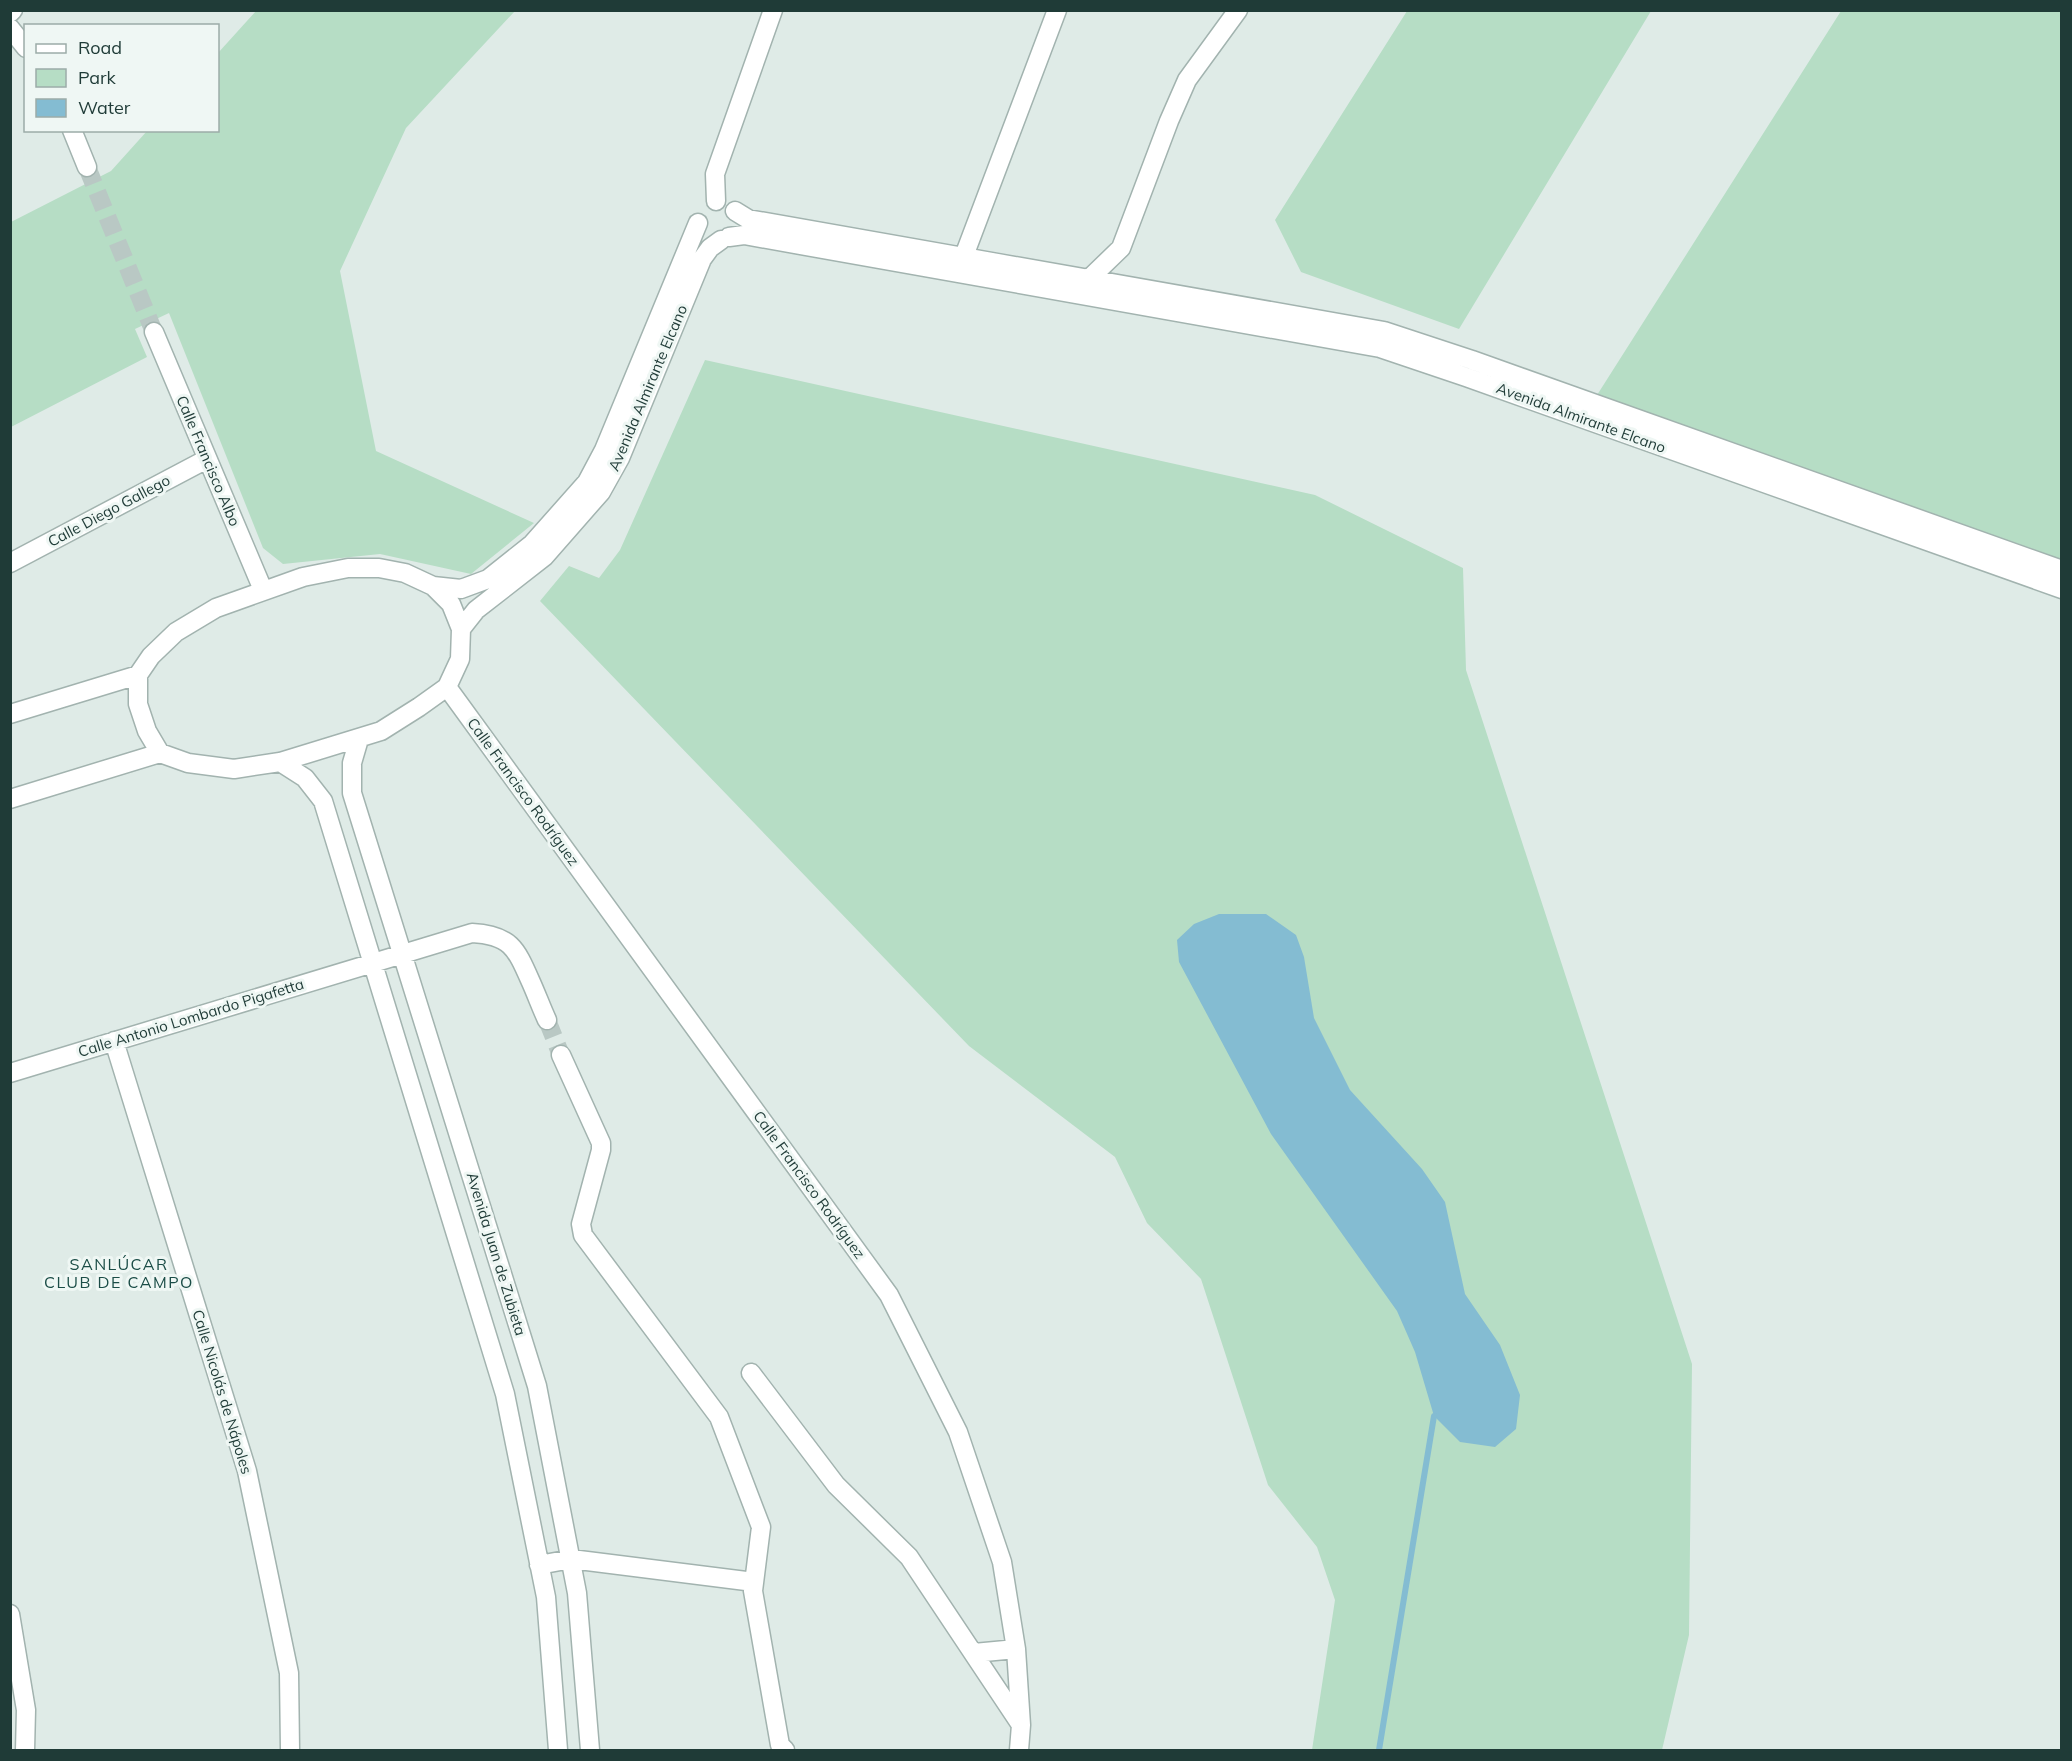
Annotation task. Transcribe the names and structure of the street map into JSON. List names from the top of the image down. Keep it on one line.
{"streets":{"street":["Avenida Almirante Elcano","Calle Francisco Albo","Calle Diego Gallego","Calle Francisco Rodríguez","Calle Antonio Lombardo Pigafetta","Avenida Juan de Zubieta","Calle Nicolás de Nápoles"]},"crossings":[["Calle Francisco Albo","Calle Diego Gallego"],["Calle Antonio Lombardo Pigafetta","Calle Nicolás de Nápoles"]],"districts":["SANLÚCAR CLUB DE CAMPO"],"legend":["Road","Park","Water"]}
